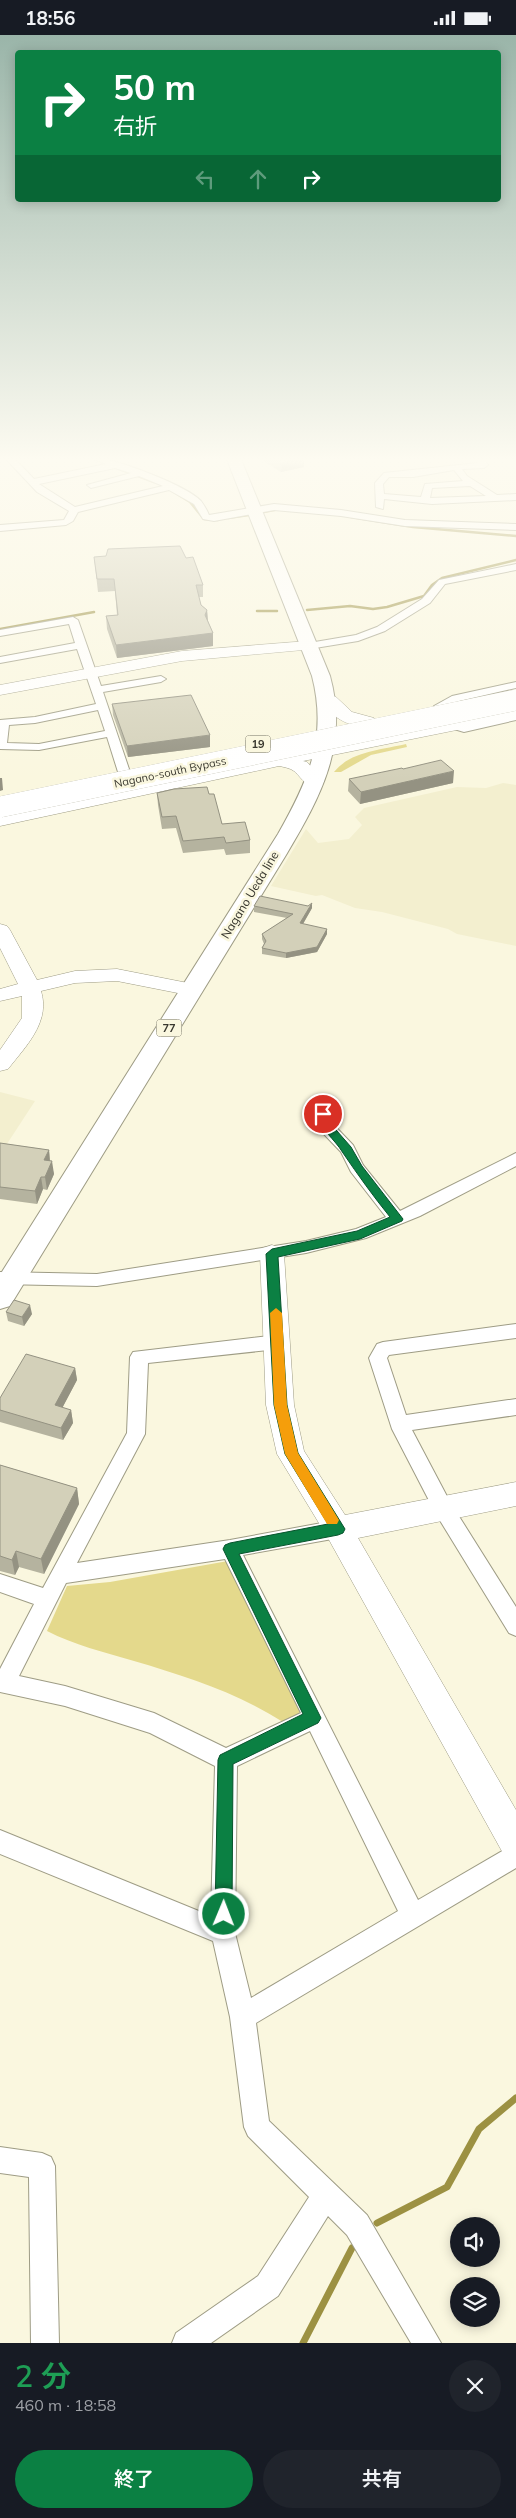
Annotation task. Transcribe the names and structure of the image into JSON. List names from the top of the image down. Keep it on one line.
{"streets":{"highway":["19","Nagano-south Bypass"],"main road":["Nagano Ueda line","77"]},"crossings":[["19","Nagano Ueda line"]],"page":{"status":"18:56","turn":["50 m","右折"],"heading":["2 分","460 m · 18:58"],"buttons":["終了","共有"]}}
